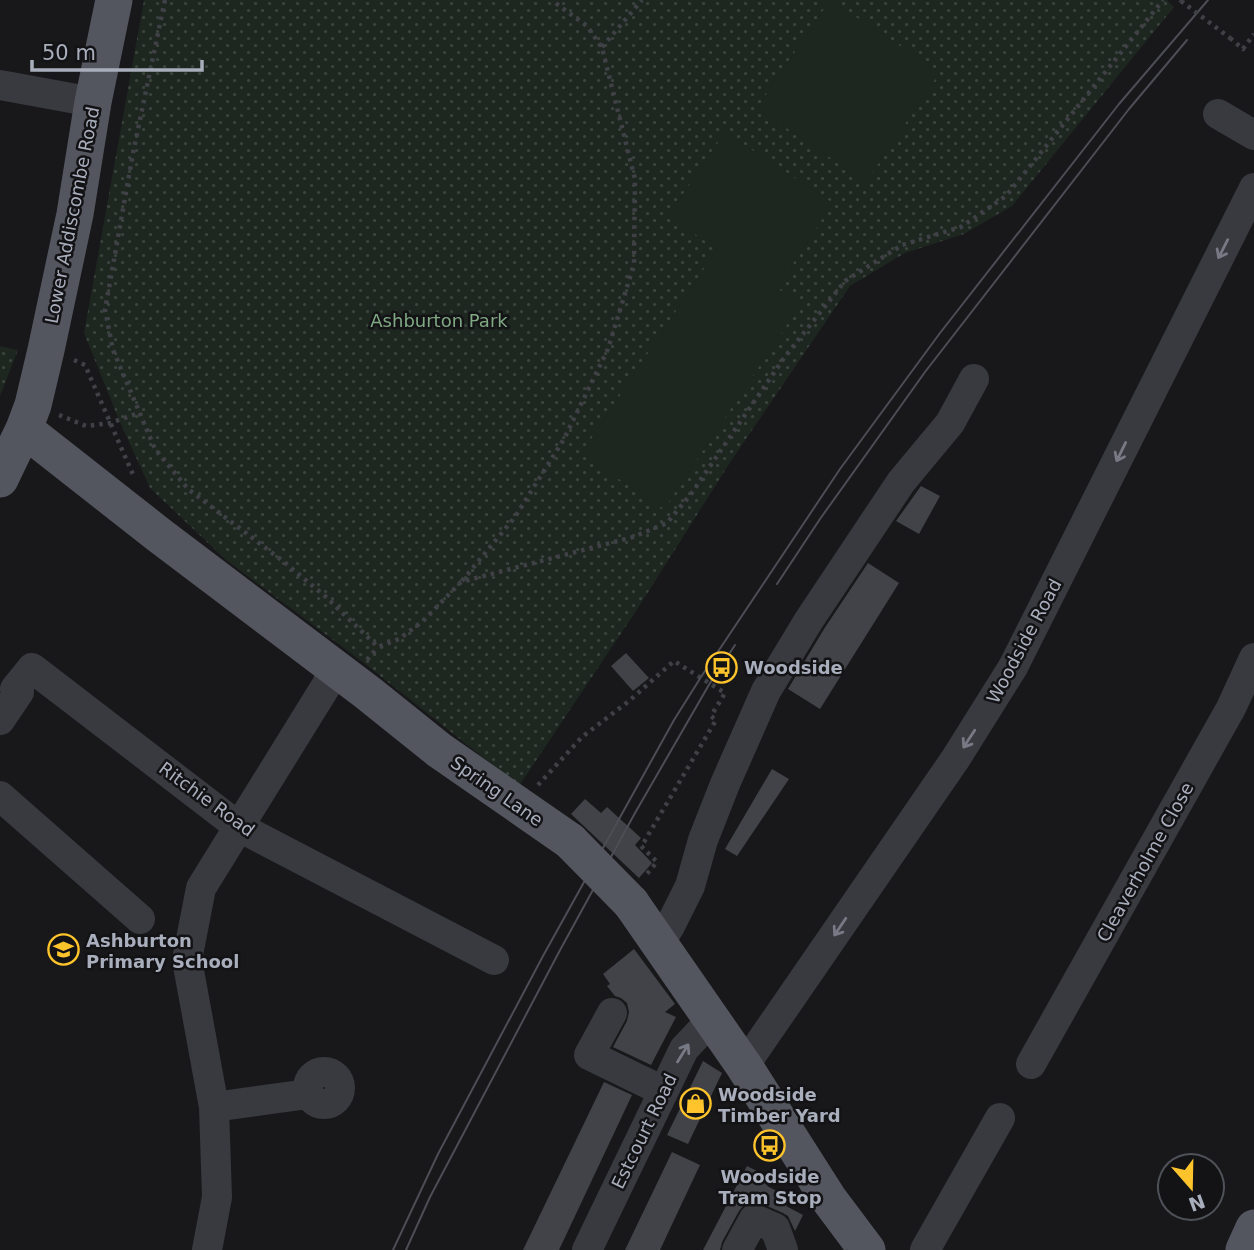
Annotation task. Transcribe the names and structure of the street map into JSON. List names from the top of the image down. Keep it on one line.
{"streets":{"main road":["Lower Addiscombe Road","Spring Lane"],"street":["Woodside Road","Ritchie Road","Cleaverholme Close","Estcourt Road"]},"crossings":[["Lower Addiscombe Road","Spring Lane"],["Woodside Road","Spring Lane"],["Spring Lane","Estcourt Road"]],"parks":["Ashburton Park"],"places":{"bus stop":["Woodside","Woodside Tram Stop"],"school or university":["Ashburton Primary School"],"shop":["Woodside Timber Yard"]},"scale_bar":"50 m","north":"bottom"}
